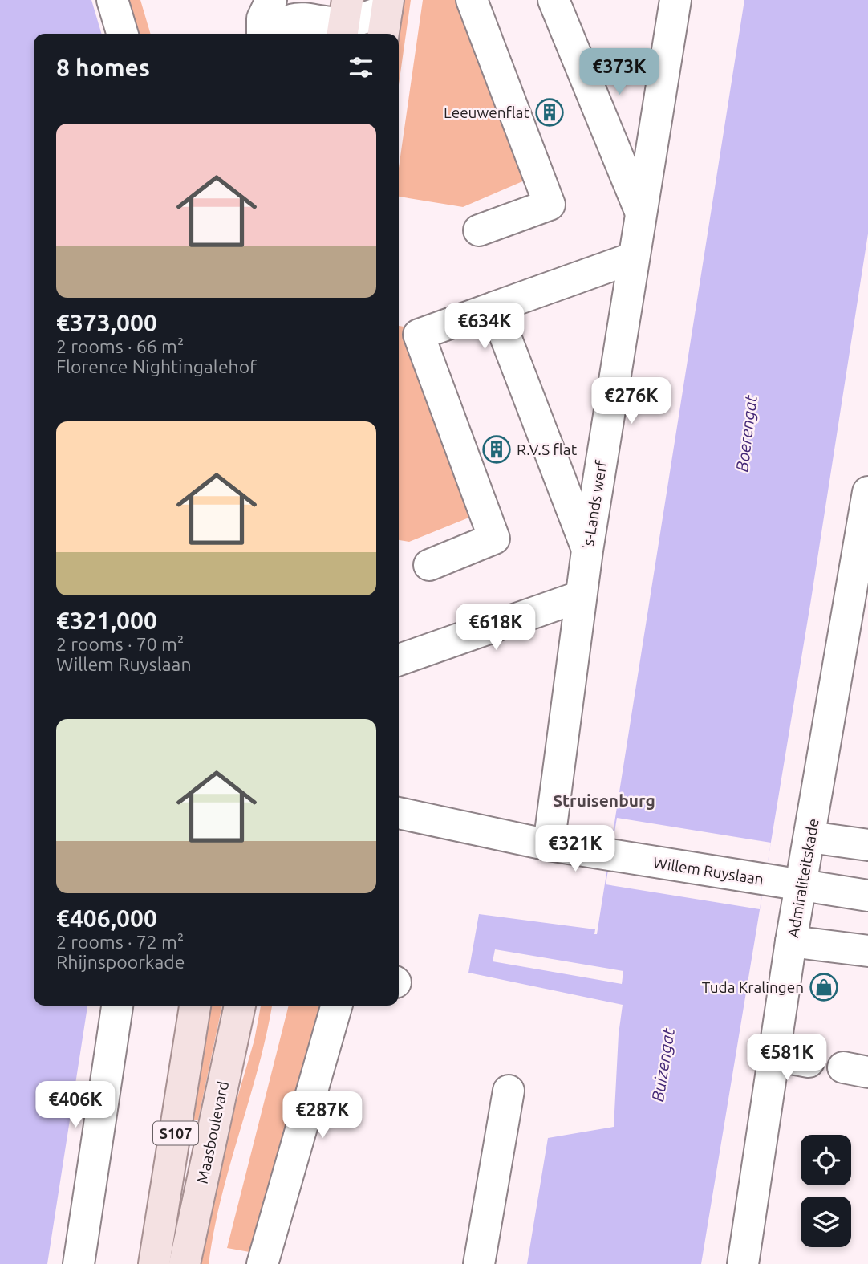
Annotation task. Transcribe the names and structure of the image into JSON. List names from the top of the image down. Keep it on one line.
{"streets":{"main road":["Maasboulevard","S107"],"street":["'s-Lands werf","Willem Ruyslaan","Admiraliteitskade"]},"crossings":[["'s-Lands werf","Willem Ruyslaan"],["Willem Ruyslaan","Admiraliteitskade"]],"districts":["Struisenburg"],"water":["Boerengat","Buizengat"],"places":{"building":["Leeuwenflat","R.V.S flat"],"shop":["Tuda Kralingen"]},"page":{"heading":"8 homes","price":["€373K","€634K","€276K","€618K","€321K","€581K","€406K","€287K"],"list":[{"name":"€373,000","note":"2 rooms · 66 m² · Florence Nightingalehof"},{"name":"€321,000","note":"2 rooms · 70 m² · Willem Ruyslaan"},{"name":"€406,000","note":"2 rooms · 72 m² · Rhijnspoorkade"}]}}
